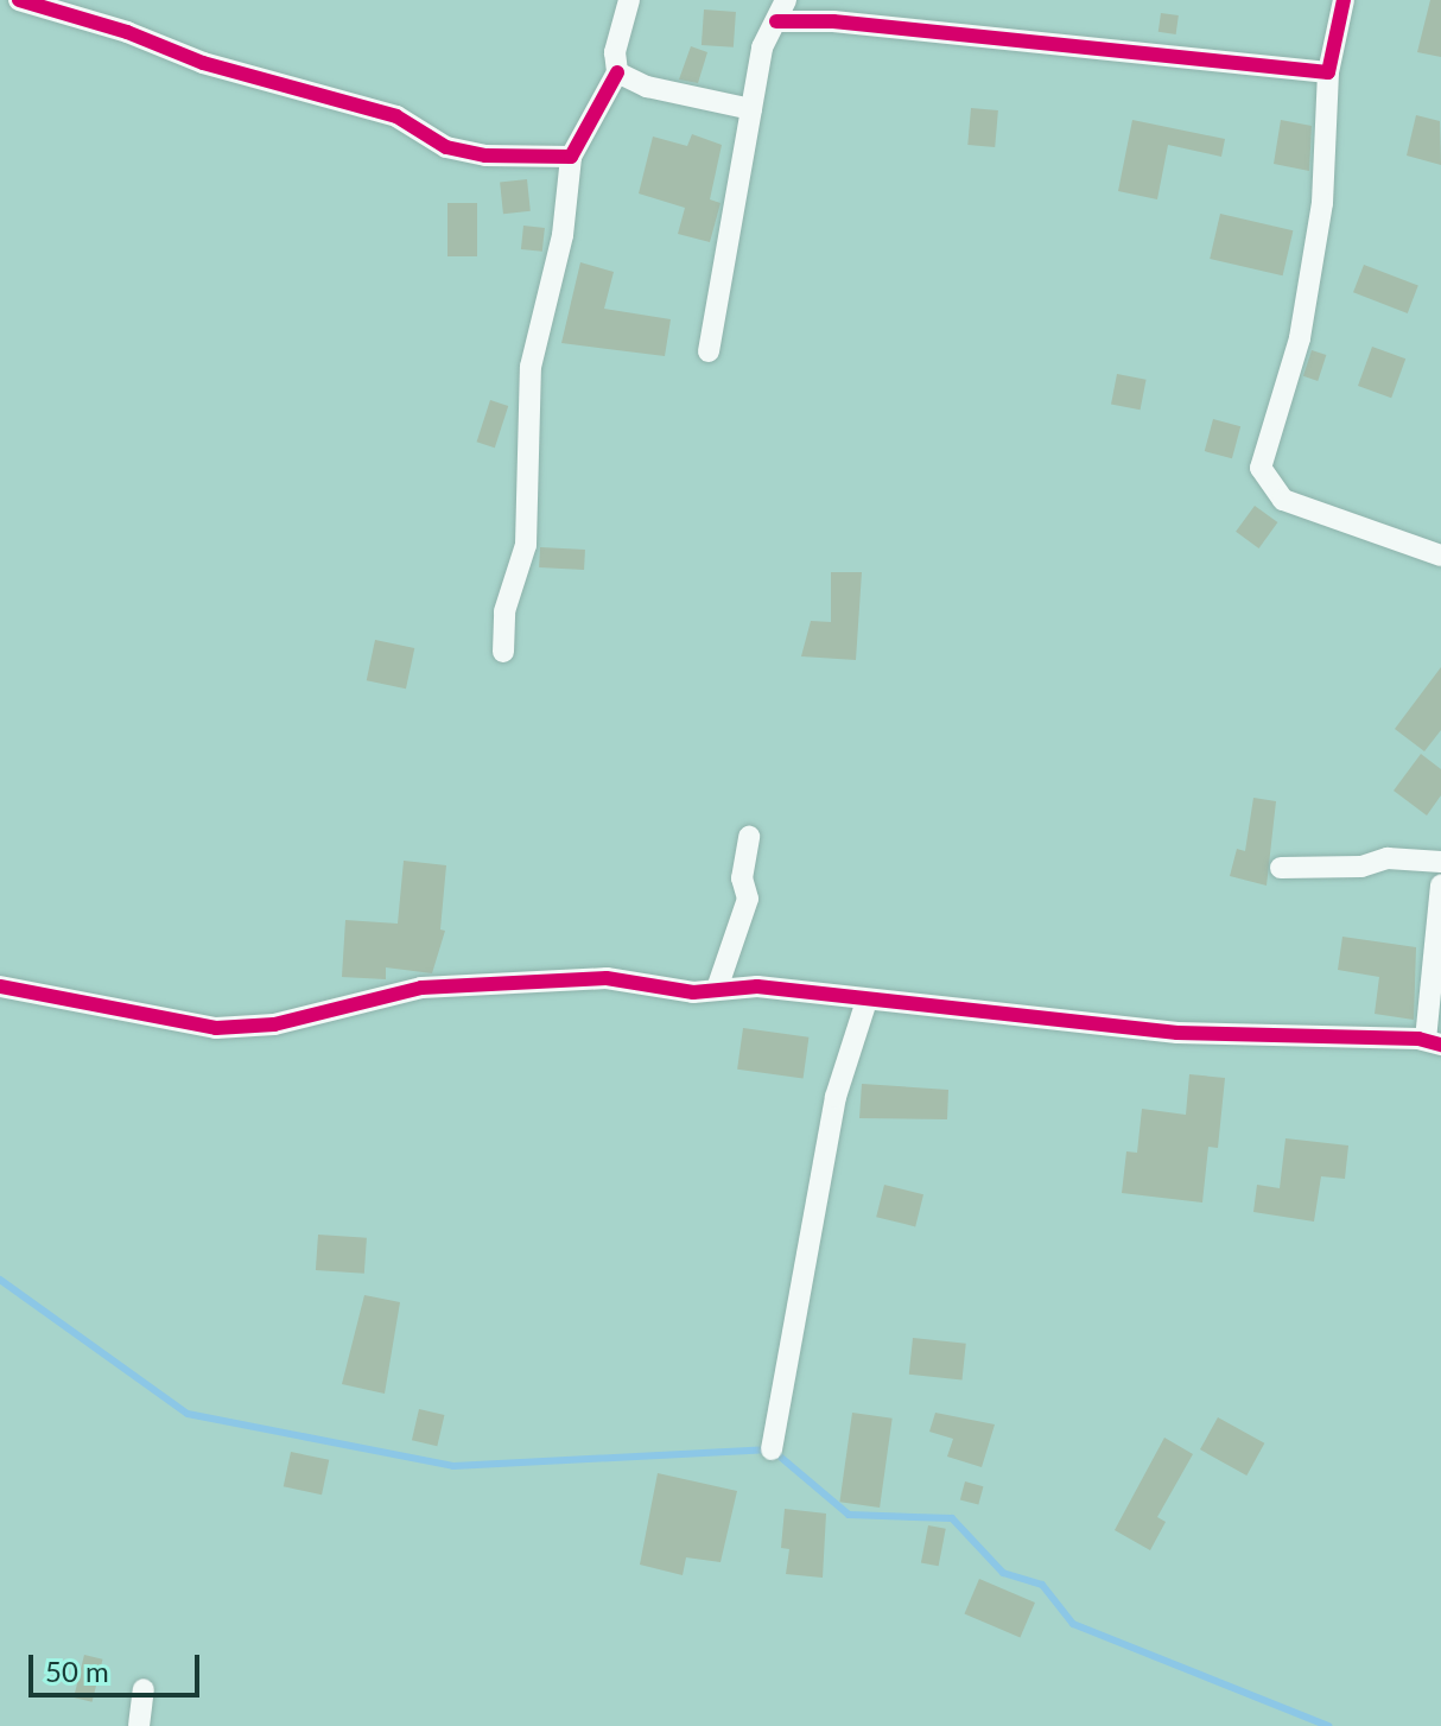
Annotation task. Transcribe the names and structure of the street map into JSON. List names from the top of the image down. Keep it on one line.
{"scale_bar":"50 m"}
